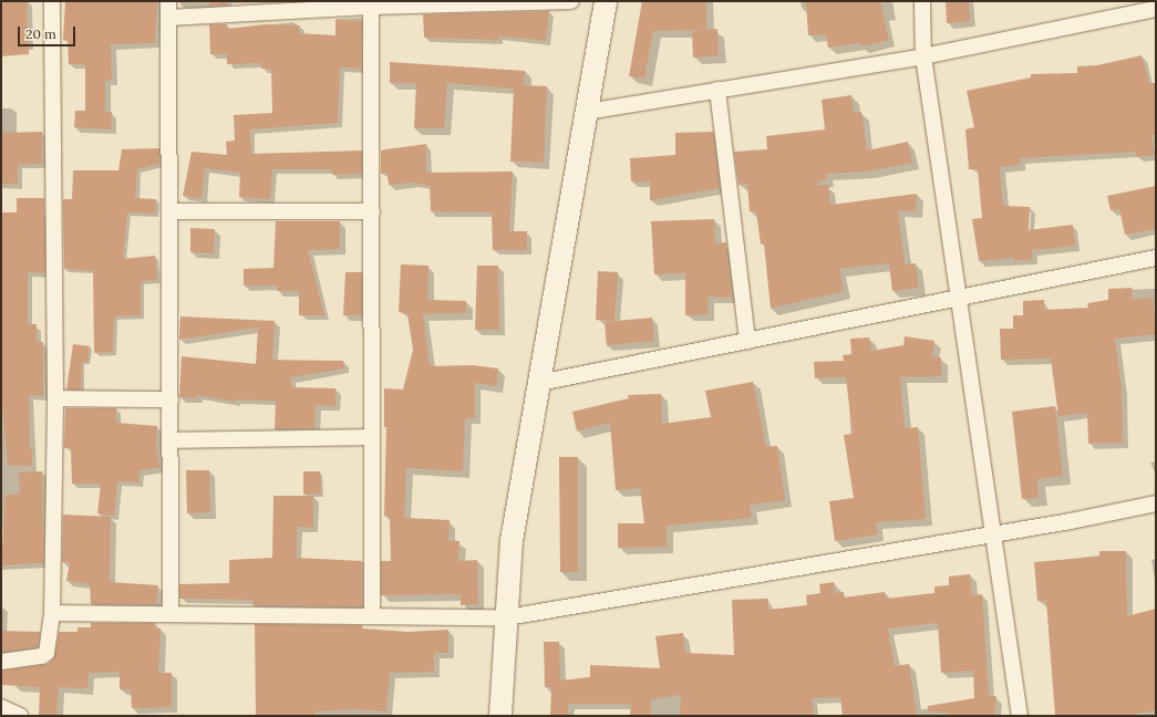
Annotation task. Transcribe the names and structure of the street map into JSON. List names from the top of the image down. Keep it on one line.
{"scale_bar":"20 m"}
